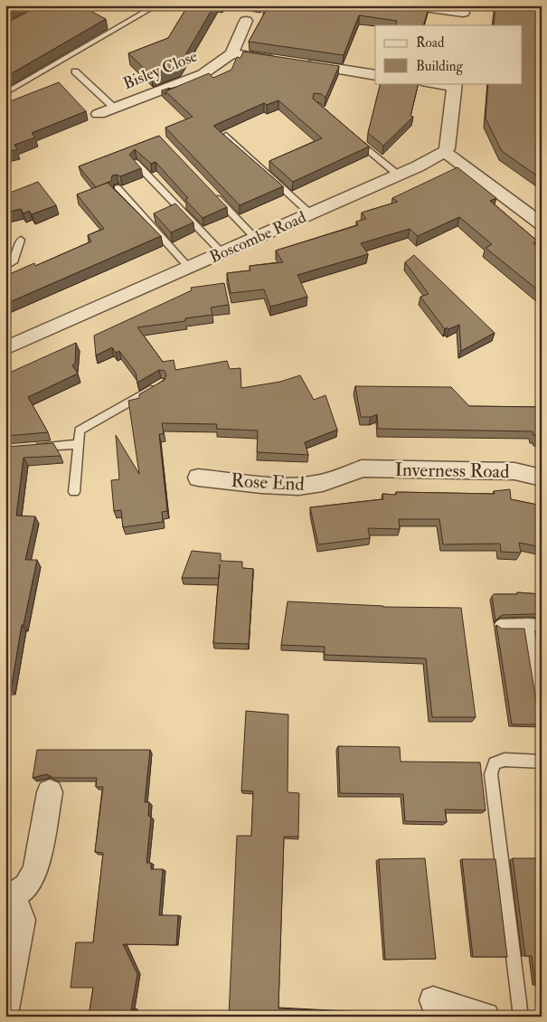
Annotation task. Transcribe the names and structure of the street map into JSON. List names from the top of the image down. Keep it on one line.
{"streets":{"street":["Bisley Close","Boscombe Road","Inverness Road","Rose End"]},"crossings":[["Inverness Road","Rose End"]],"legend":["Road","Building"]}
